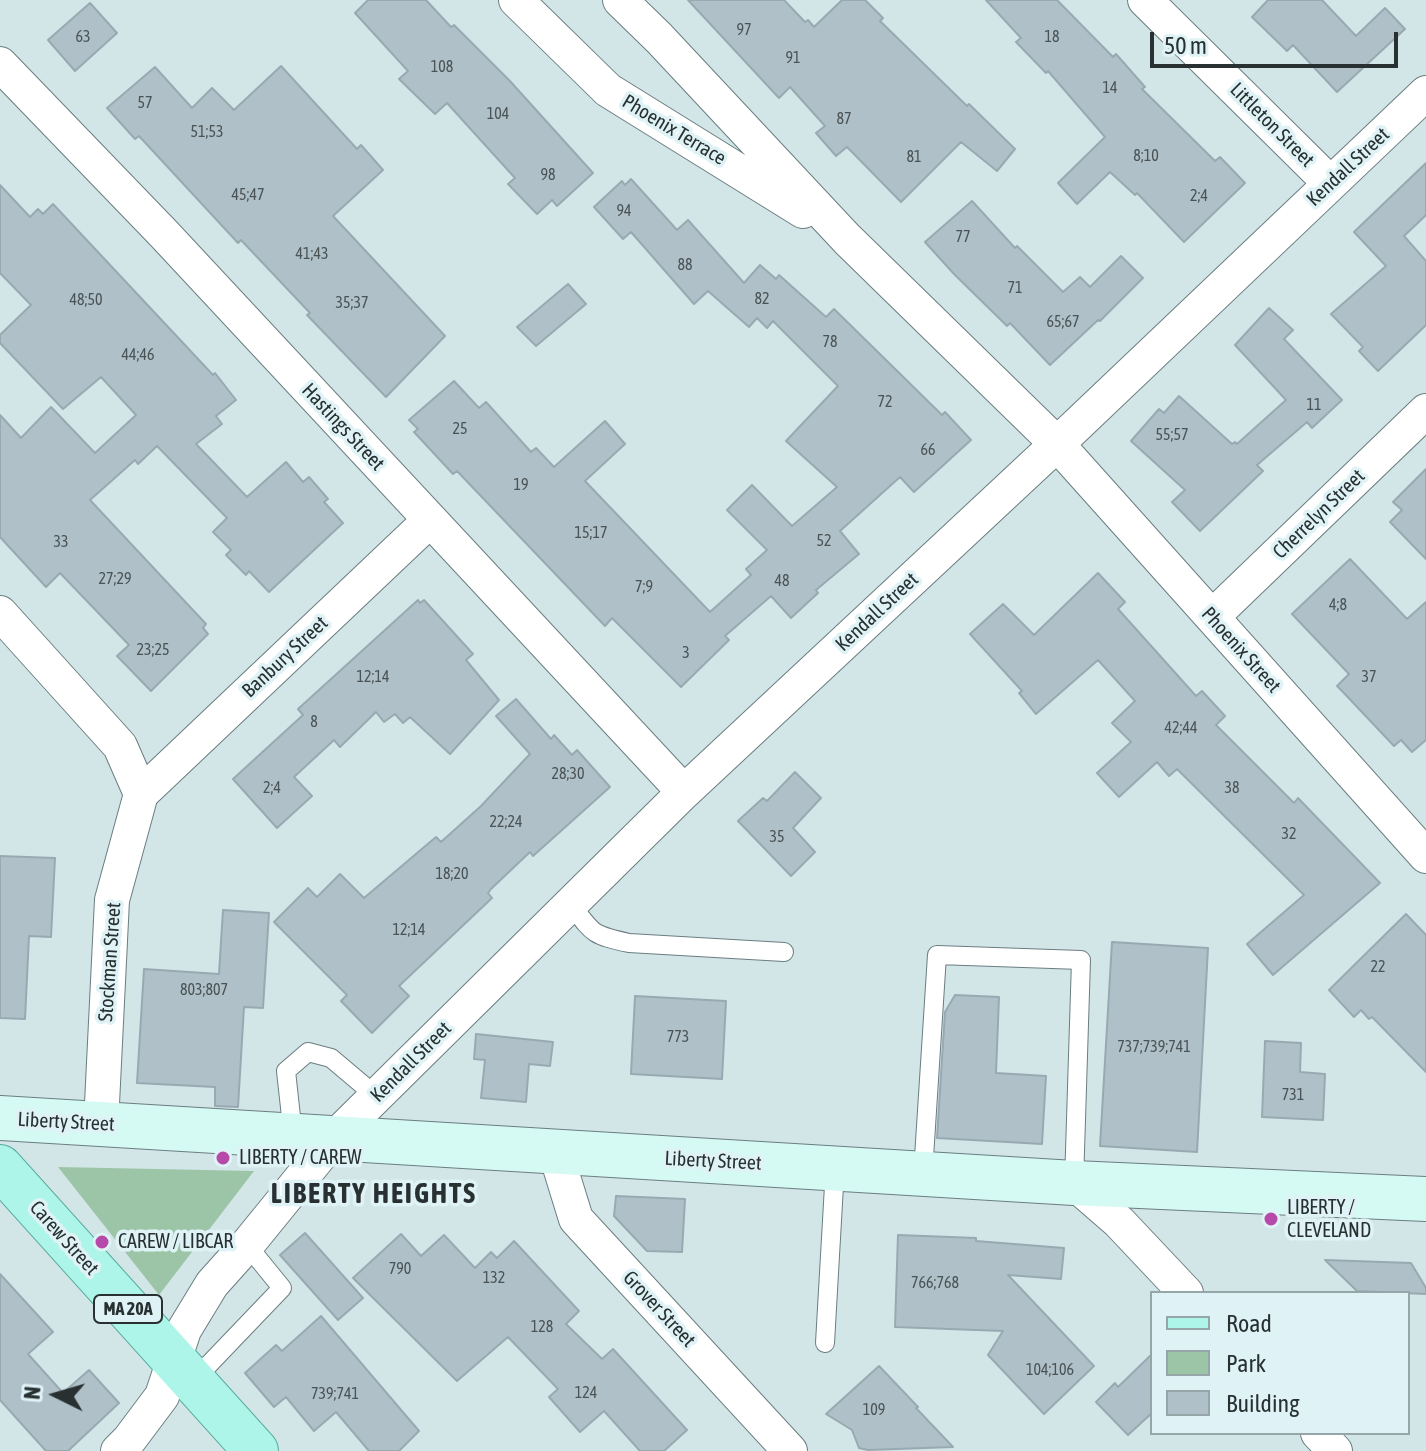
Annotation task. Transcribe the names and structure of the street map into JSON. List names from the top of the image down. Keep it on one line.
{"streets":{"main road":["Liberty Street","Carew Street","MA 20A"],"street":["Littleton Street","Phoenix Terrace","Kendall Street","Hastings Street","Cherrelyn Street","Phoenix Street","Banbury Street","Stockman Street","Grover Street"]},"crossings":[["Littleton Street","Kendall Street"],["Phoenix Terrace","Kendall Street"],["Phoenix Terrace","Phoenix Street"],["Kendall Street","Hastings Street"],["Kendall Street","Phoenix Street"],["Kendall Street","Liberty Street"],["Kendall Street","Carew Street"],["Hastings Street","Banbury Street"],["Cherrelyn Street","Phoenix Street"],["Banbury Street","Stockman Street"],["Stockman Street","Liberty Street"],["Liberty Street","Grover Street"]],"districts":["LIBERTY HEIGHTS"],"places":["LIBERTY / CAREW","LIBERTY / CLEVELAND","CAREW / LIBCAR"],"house_numbers":["97","63","18","91","108","14","57","104","87","51;53","8;10","81","98","45;47","2;4","94","77","41;43","88","71","82","48;50","35;37","65;67","78","44;46","72","11","25","55;57","66","19","15;17","52","33","27;29","48","7;9","4;8","23;25","3","12;14","37","8","42;44","28;30","2;4","38","22;24","32","35","18;20","12;14","22","803;807","773","737;739;741","731","790","132","766;768","128","104;106","124","739;741","109"],"legend":["Road","Park","Building"],"scale_bar":"50 m","north":"left"}
